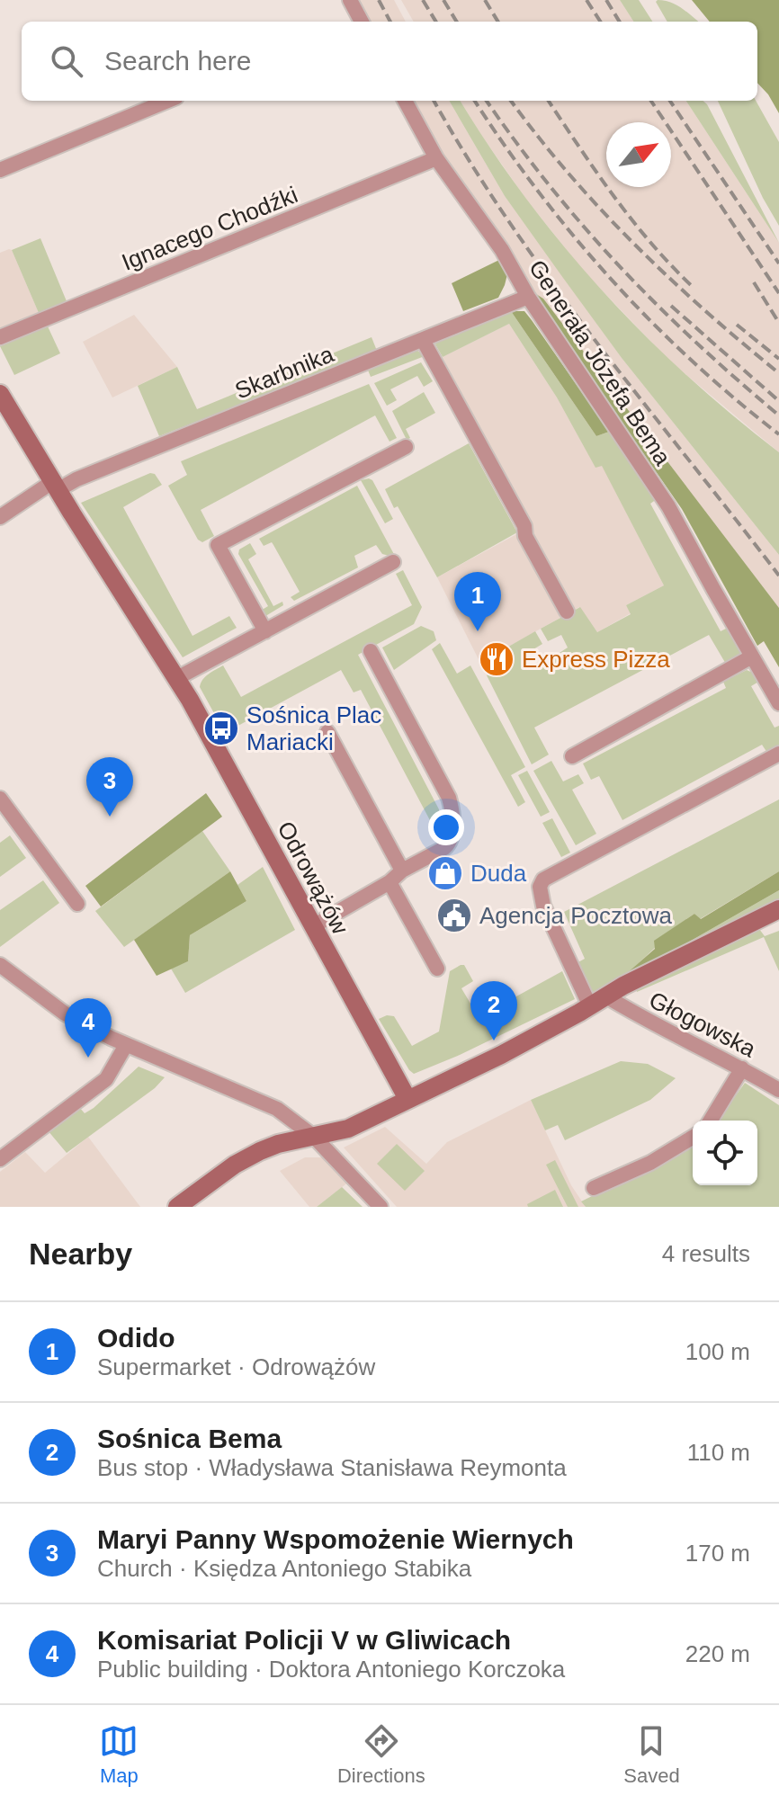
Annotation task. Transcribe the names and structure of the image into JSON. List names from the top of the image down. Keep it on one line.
{"streets":{"street":["Ignacego Chodźki","Generała Józefa Bema","Skarbnika","Odrowążów","Głogowska"]},"crossings":[["Ignacego Chodźki","Generała Józefa Bema"],["Generała Józefa Bema","Skarbnika"],["Skarbnika","Odrowążów"]],"places":{"restaurant":["Express Pizza"],"bus stop":["Sośnica Plac Mariacki"],"shop":["Duda"],"public building":["Agencja Pocztowa"]},"north":"top right","page":{"search":"Search here","pins":["1","3","2","4"],"heading":["Nearby","4 results"],"list":[{"mark":"1","name":"Odido","note":"Supermarket · Odrowążów","value":"100 m"},{"mark":"2","name":"Sośnica Bema","note":"Bus stop · Władysława Stanisława Reymonta","value":"110 m"},{"mark":"3","name":"Maryi Panny Wspomożenie Wiernych","note":"Church · Księdza Antoniego Stabika","value":"170 m"},{"mark":"4","name":"Komisariat Policji V w Gliwicach","note":"Public building · Doktora Antoniego Korczoka","value":"220 m"}],"nav":["Map","Directions","Saved"]}}
